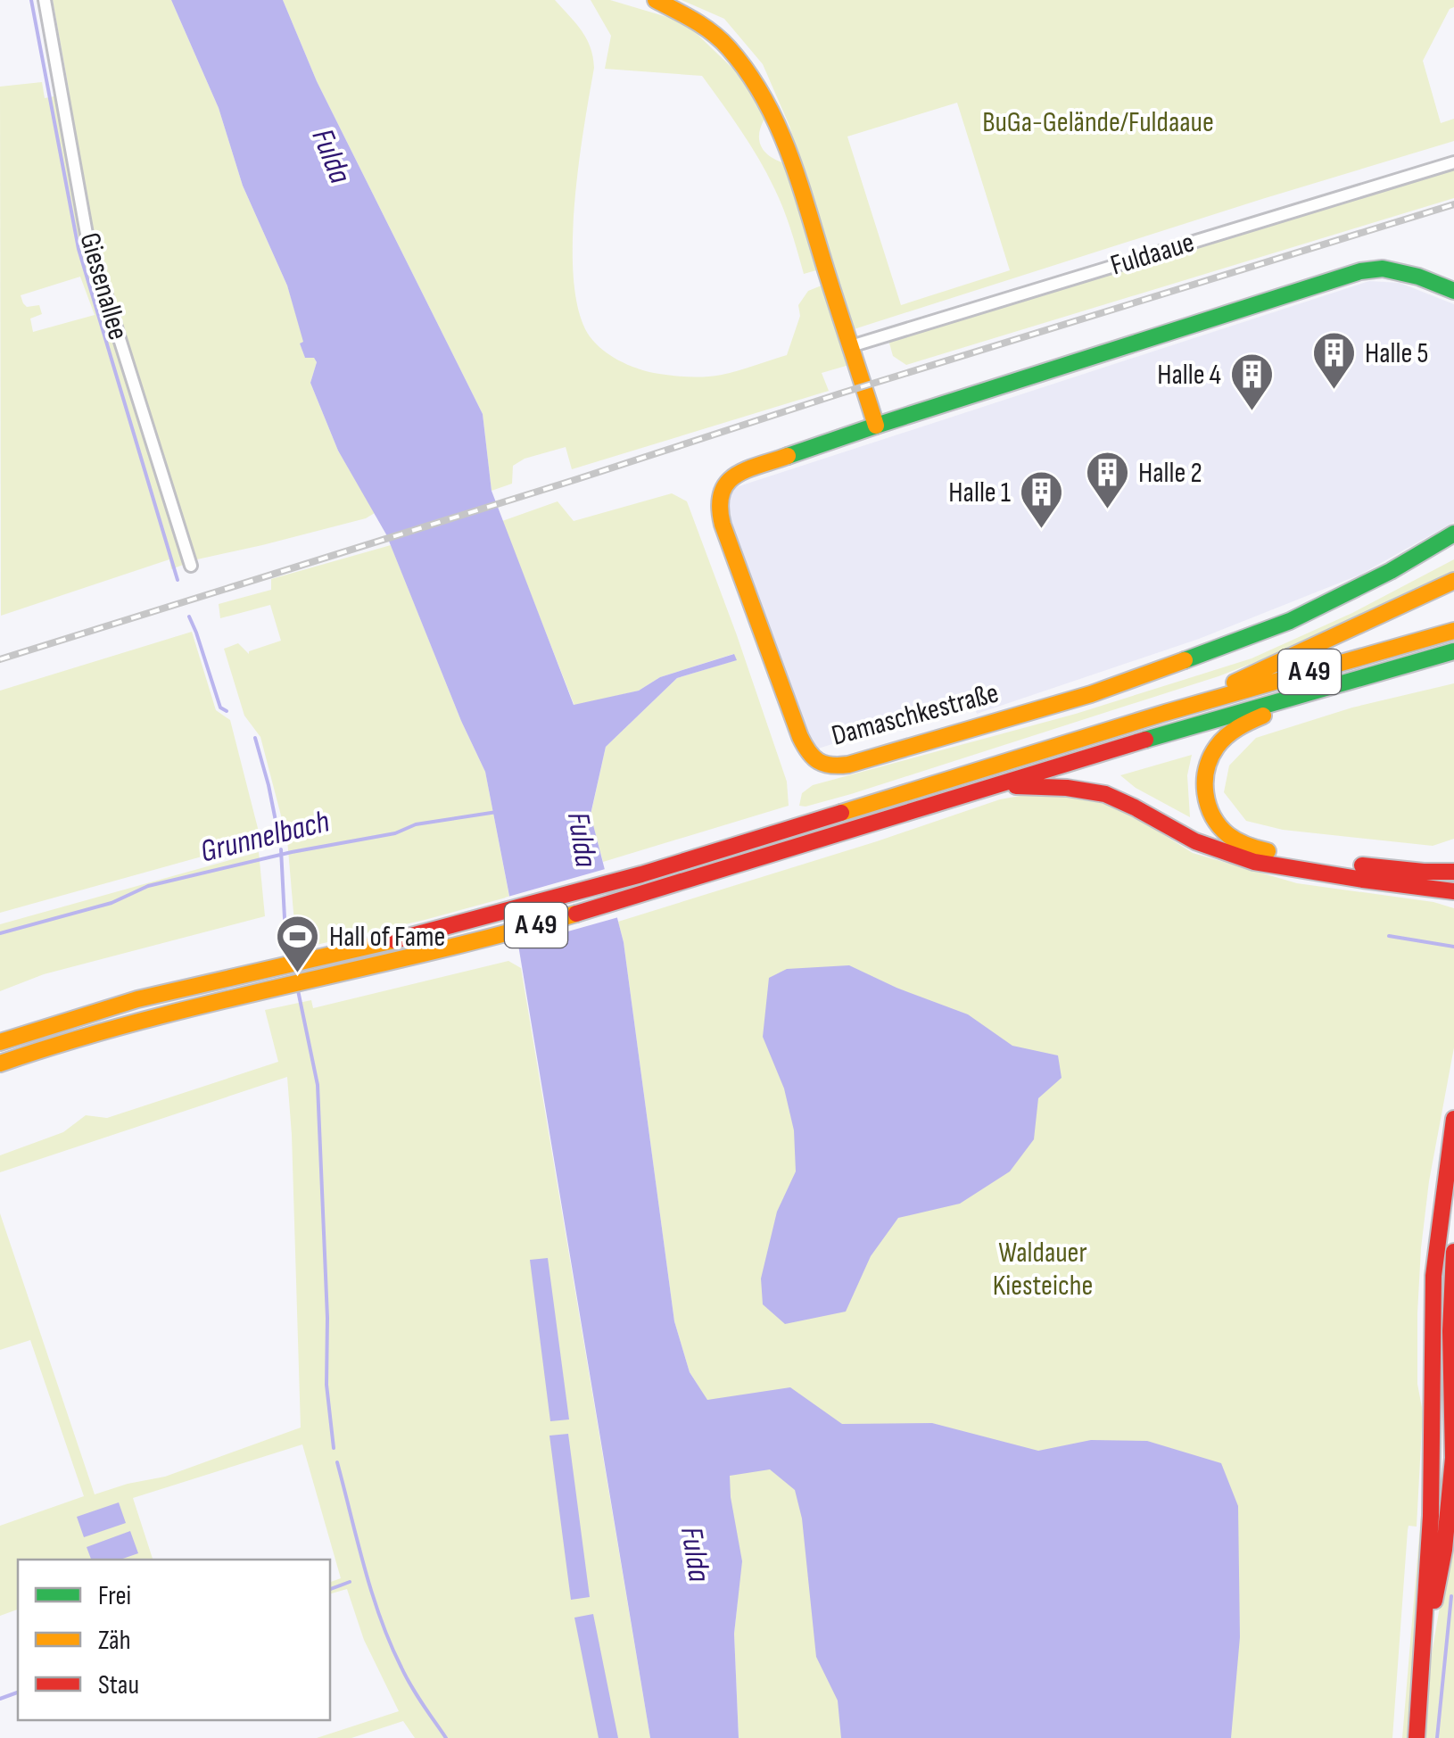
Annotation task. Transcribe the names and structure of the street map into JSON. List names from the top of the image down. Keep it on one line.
{"streets":{"main road":["A 49","Damaschkestraße"],"street":["Fuldaaue","Giesenallee"]},"water":["Fulda","Grunnelbach"],"parks":["BuGa-Gelände/Fuldaaue","Waldauer Kiesteiche"],"places":{"building":["Halle 5","Halle 4","Halle 2","Halle 1"],"sports":["Hall of Fame"]},"legend":["Frei","Zäh","Stau"]}
